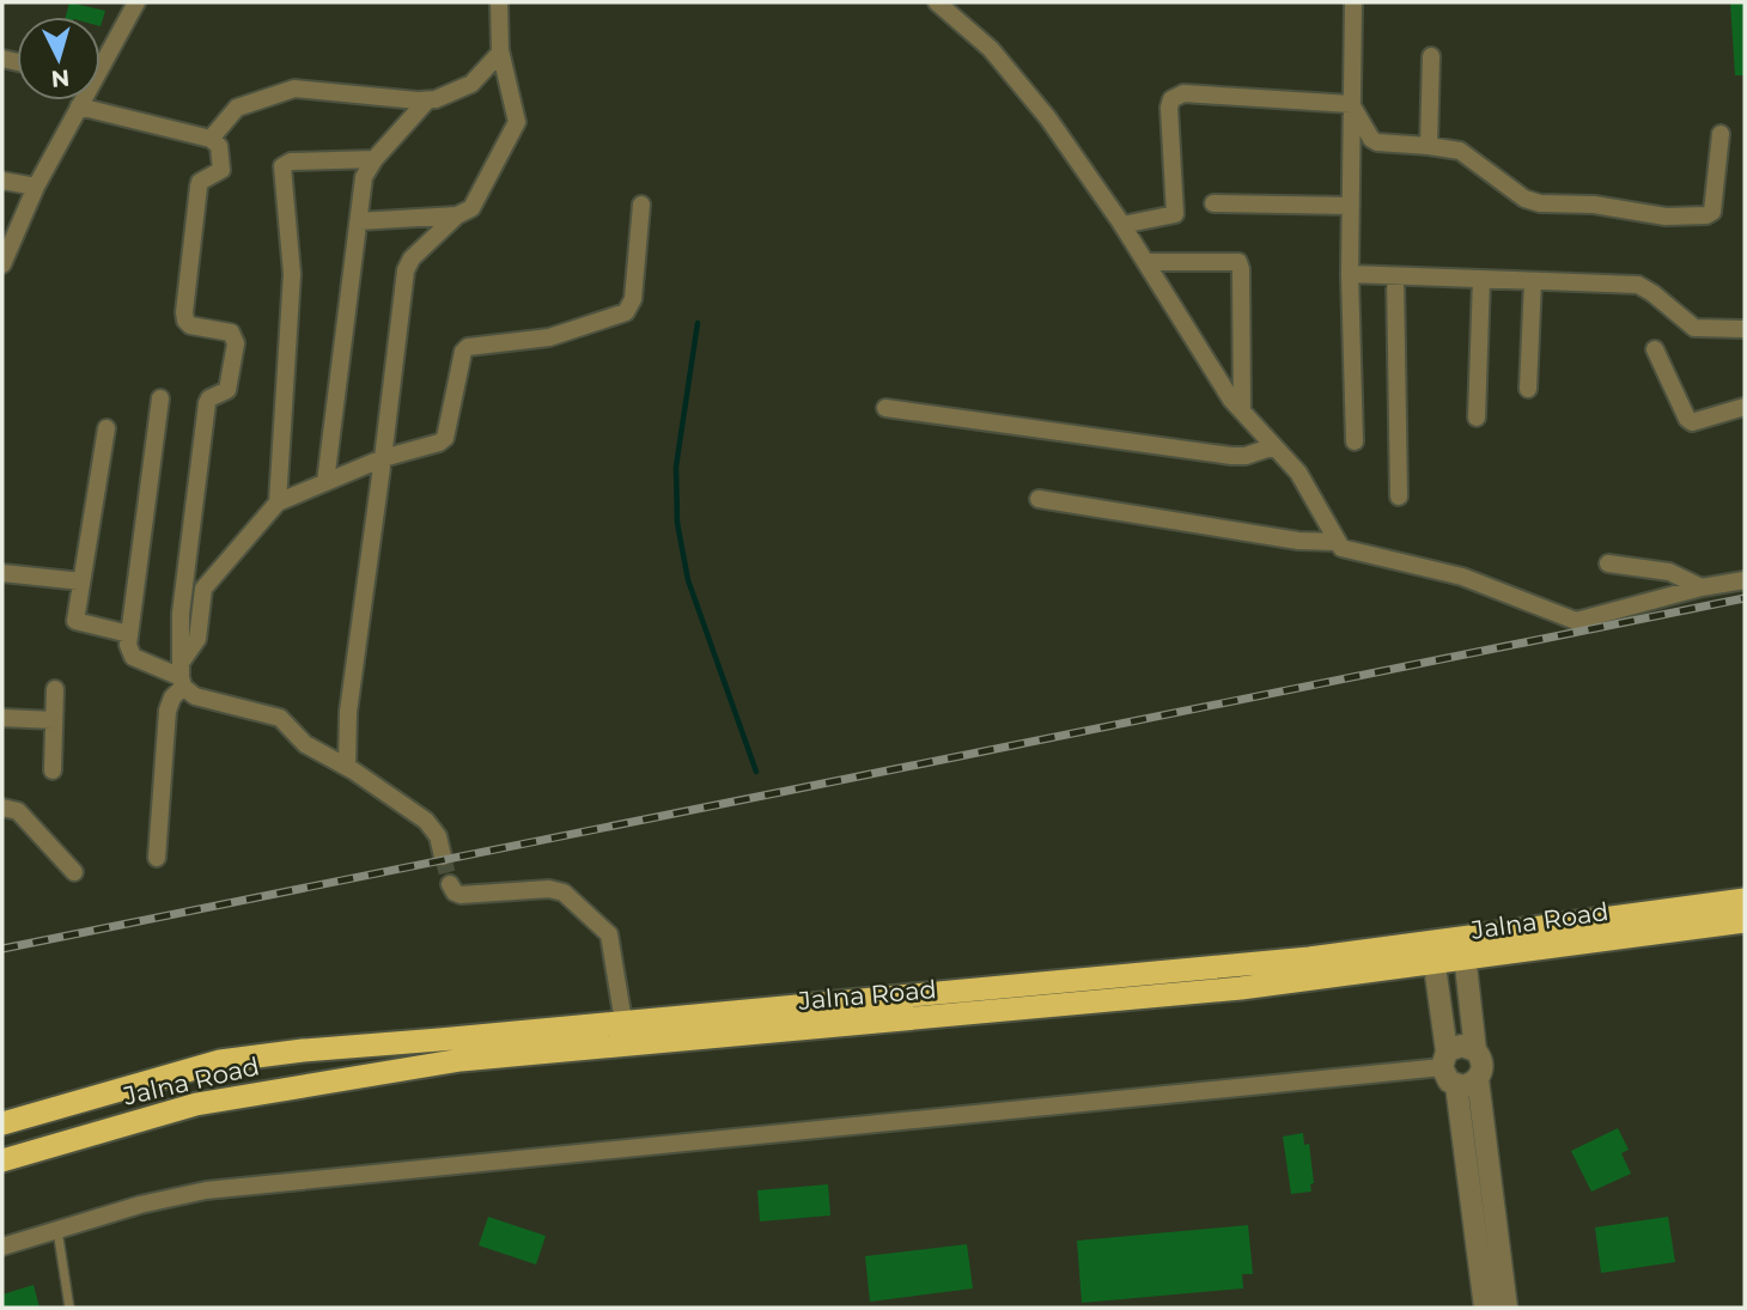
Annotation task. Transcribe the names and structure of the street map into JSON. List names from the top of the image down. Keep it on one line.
{"streets":{"highway":["Jalna Road"]},"north":"bottom"}
